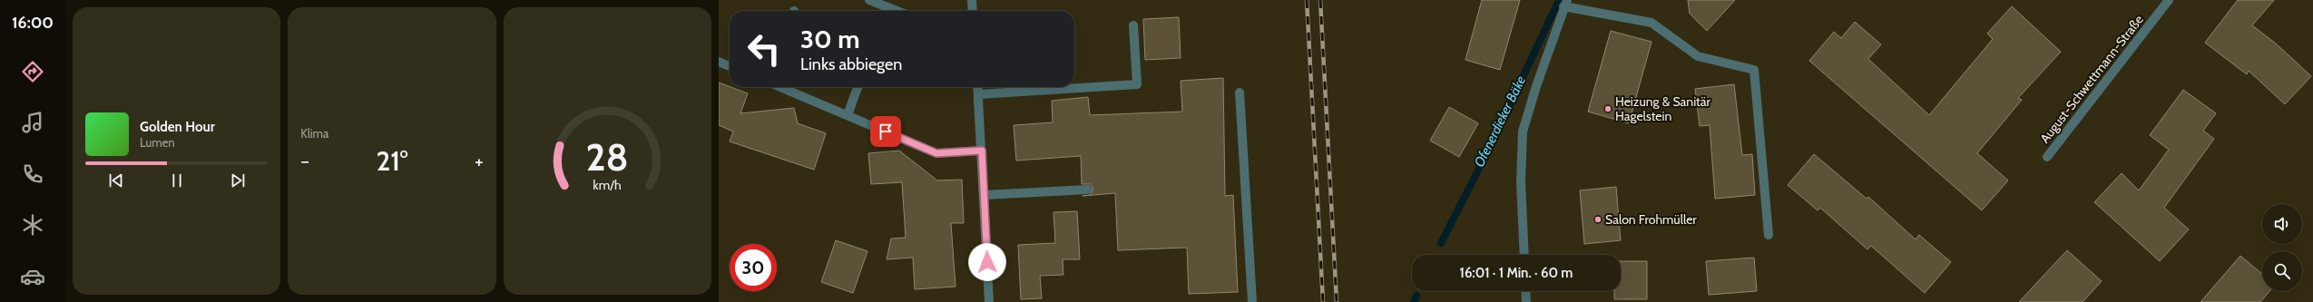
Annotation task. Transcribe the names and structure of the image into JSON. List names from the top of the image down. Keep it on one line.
{"streets":{"street":["August-Schwettmann-Straße"]},"water":["Ofenerdieker Bäke"],"places":["Heizung & Sanitär Hagelstein","Salon Frohmüller"],"page":{"tabs":"16:00","tile":"Klima","turn":["30 m","Links abbiegen"],"song":["Golden Hour","Lumen"],"heat":["−","21°","+"],"limit":"30","trip":"16:01 · 1 Min. · 60 m","gauge":["28","km/h"]}}
